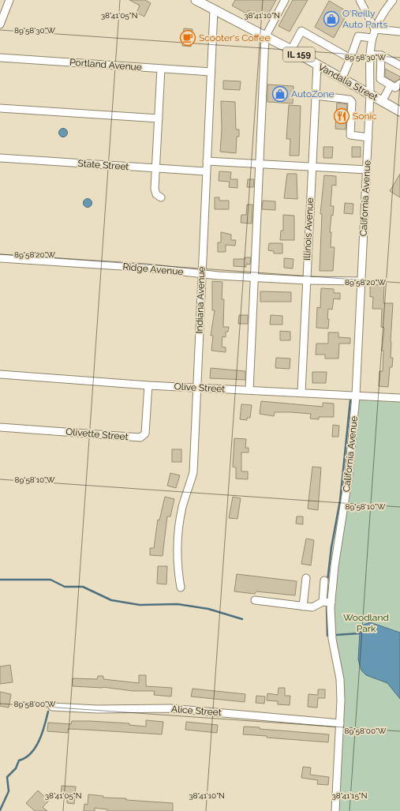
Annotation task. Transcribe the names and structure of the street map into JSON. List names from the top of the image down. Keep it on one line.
{"streets":{"main road":["IL 159","Vandalia Street"],"street":["Portland Avenue","State Street","California Avenue","Illinois Avenue","Ridge Avenue","Indiana Avenue","Olive Street","Olivette Street","Alice Street"]},"crossings":[["Portland Avenue","Indiana Avenue"],["Vandalia Street","California Avenue"],["Vandalia Street","Illinois Avenue"],["Vandalia Street","Indiana Avenue"],["State Street","Indiana Avenue"],["California Avenue","Ridge Avenue"],["California Avenue","Olive Street"],["California Avenue","Alice Street"],["Illinois Avenue","Ridge Avenue"],["Illinois Avenue","Olive Street"],["Ridge Avenue","Indiana Avenue"],["Indiana Avenue","Olive Street"],["Olive Street","Olivette Street"]],"parks":["Woodland Park"],"places":{"shop":["O'Reilly Auto Parts","AutoZone"],"cafe":["Scooter's Coffee"],"restaurant":["Sonic"]},"coordinates":["38°41'05\"N","38°41'10\"N","89°58'30\"W","89°58'20\"W","89°58'10\"W","89°58'00\"W","38°41'15\"N"]}
